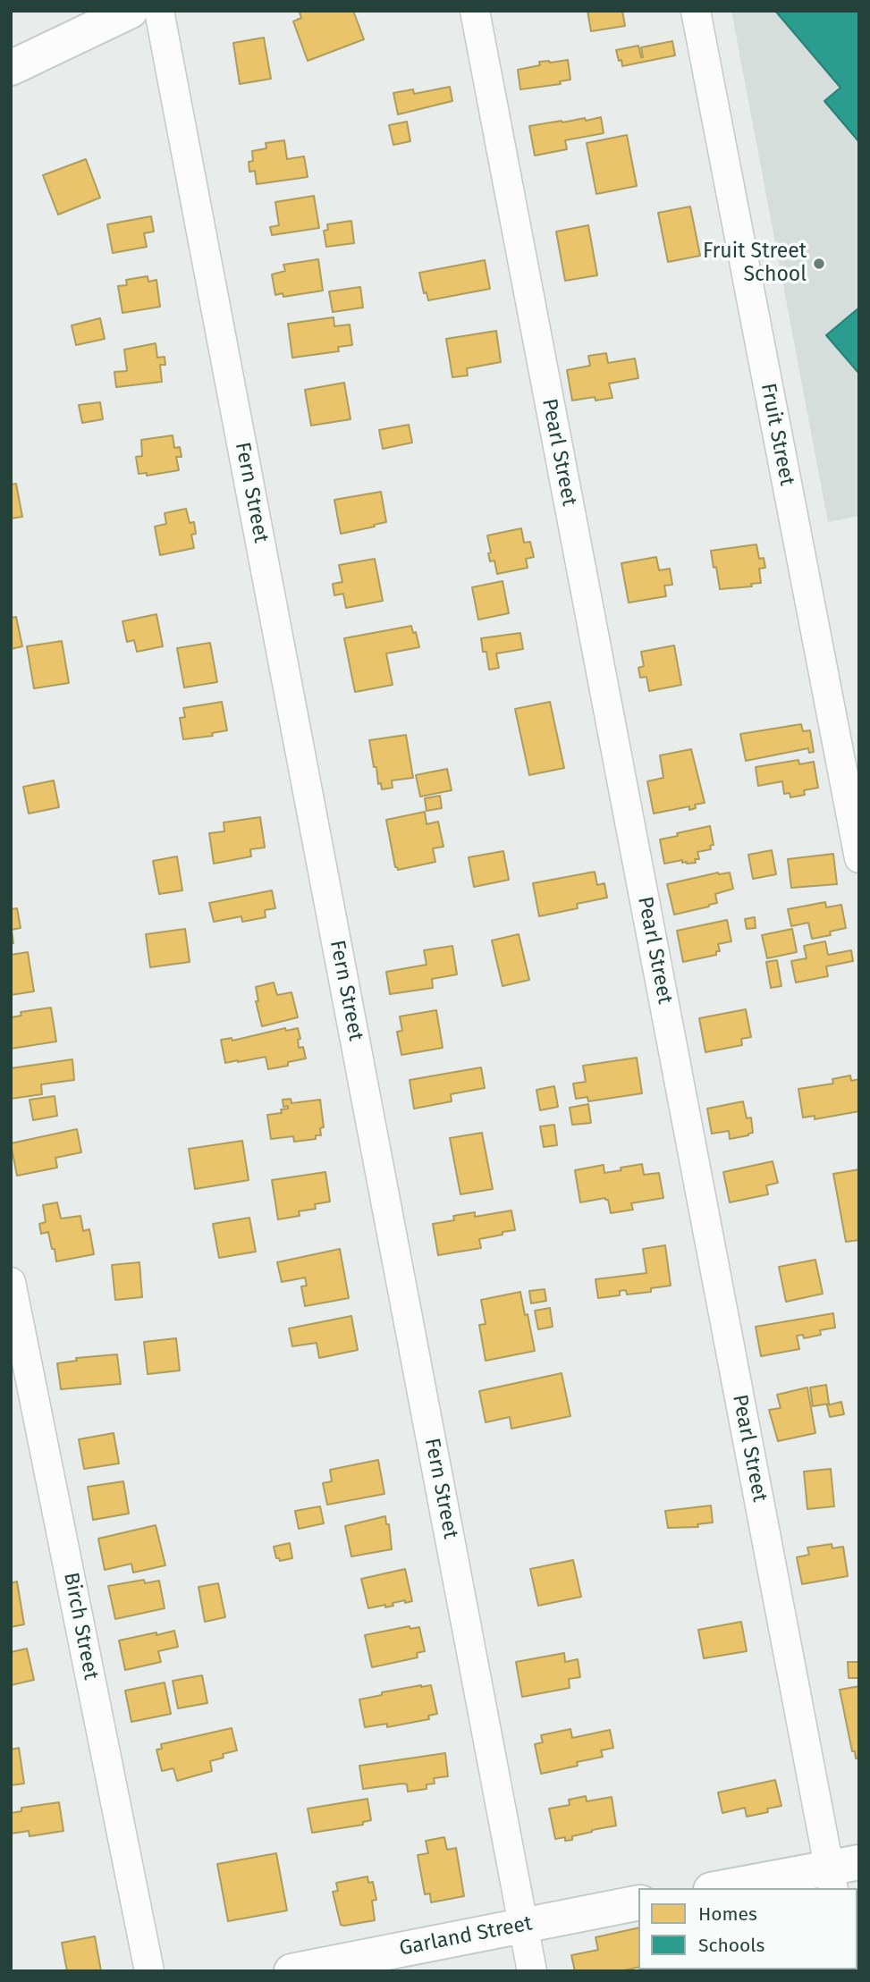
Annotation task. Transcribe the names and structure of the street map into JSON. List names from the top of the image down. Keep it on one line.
{"streets":{"street":["Fruit Street","Pearl Street","Fern Street","Birch Street","Garland Street"]},"crossings":[["Fern Street","Garland Street"]],"places":["Fruit Street School"],"legend":["Homes","Schools"]}
